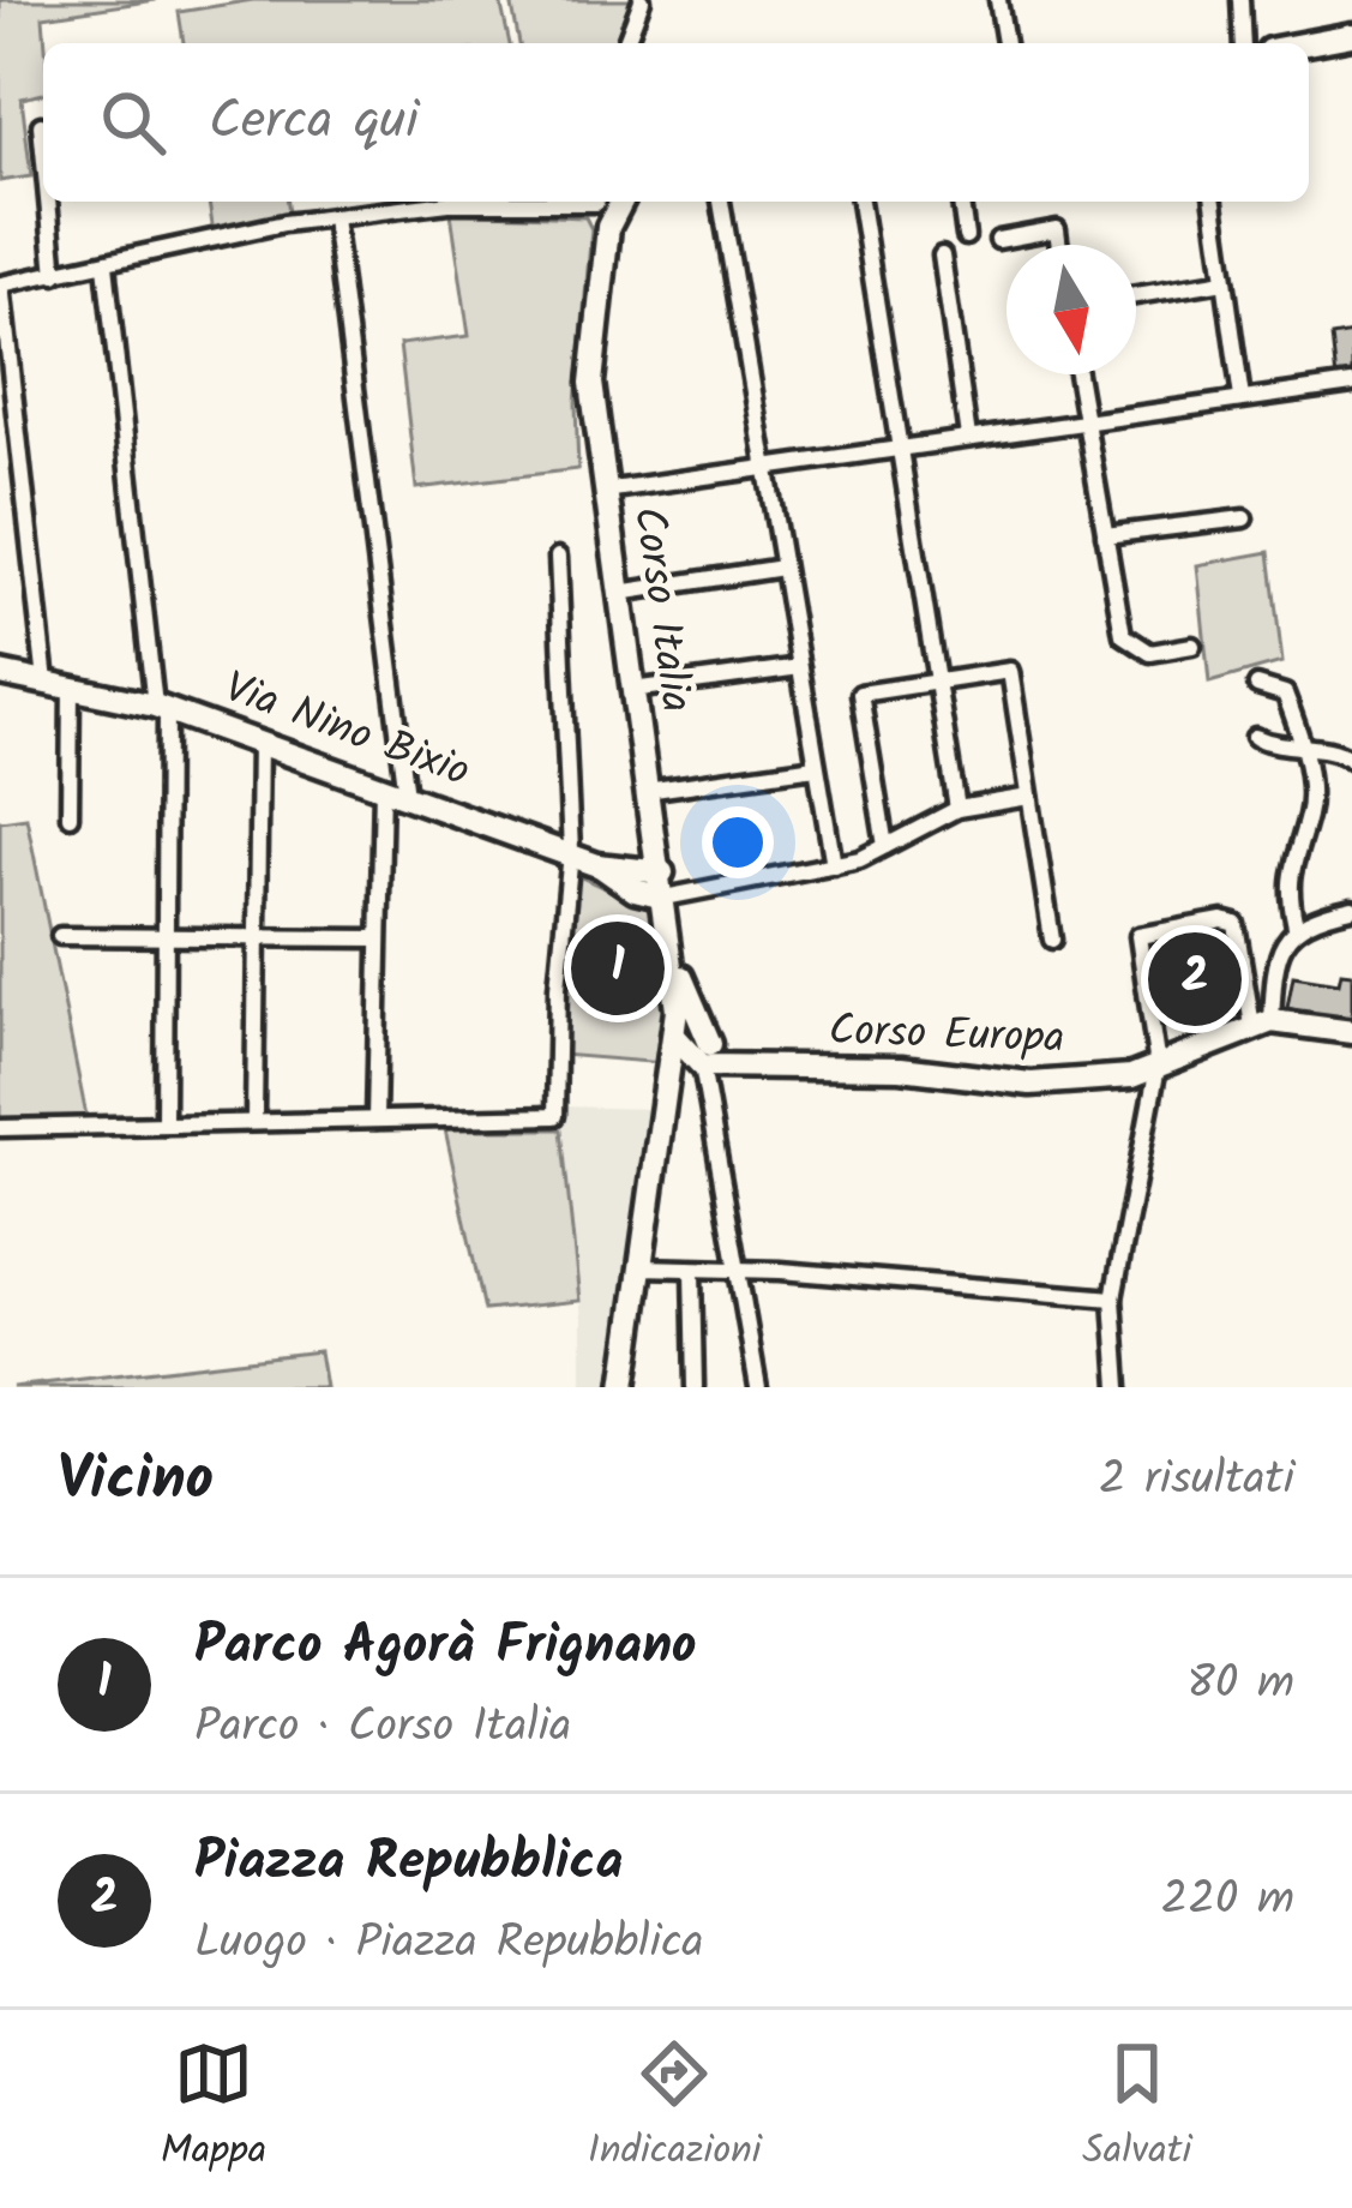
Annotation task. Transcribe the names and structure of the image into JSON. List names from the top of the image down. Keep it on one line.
{"streets":{"street":["Corso Italia","Via Nino Bixio","Corso Europa"]},"crossings":[["Corso Italia","Via Nino Bixio"],["Corso Italia","Corso Europa"]],"north":"bottom","page":{"search":"Cerca qui","pins":["1","2"],"heading":["Vicino","2 risultati"],"list":[{"mark":"1","name":"Parco Agorà Frignano","note":"Parco · Corso Italia","value":"80 m"},{"mark":"2","name":"Piazza Repubblica","note":"Luogo · Piazza Repubblica","value":"220 m"}],"nav":["Mappa","Indicazioni","Salvati"]}}
